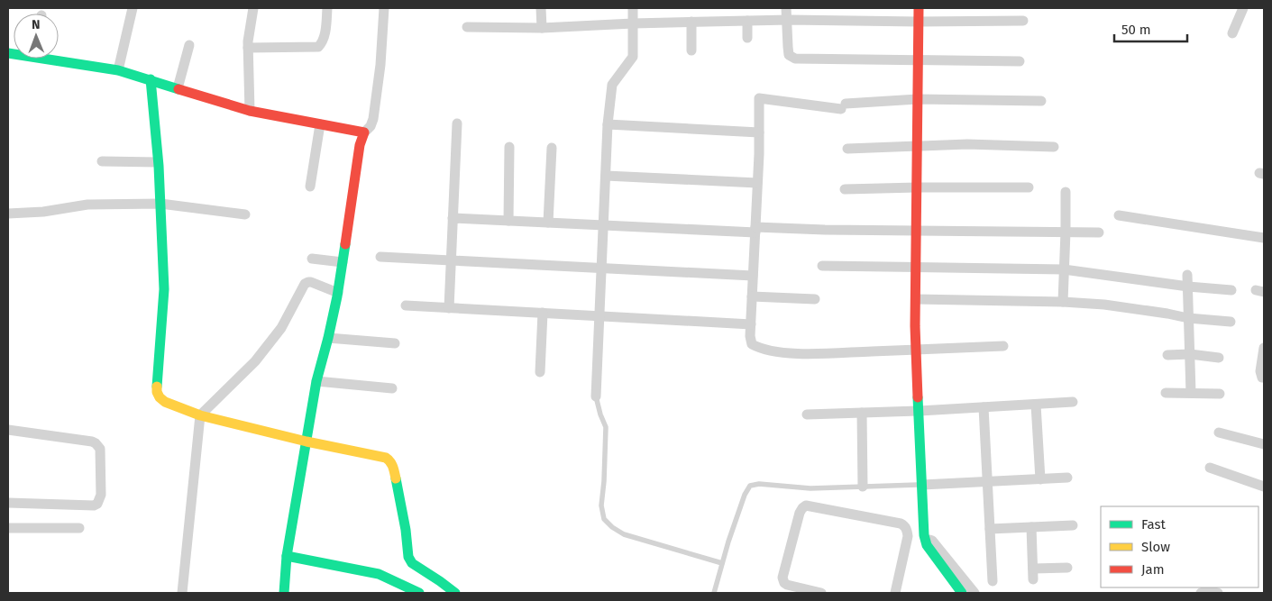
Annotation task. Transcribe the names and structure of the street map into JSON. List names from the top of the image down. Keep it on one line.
{"legend":["Fast","Slow","Jam"],"scale_bar":"50 m","north":"top"}
